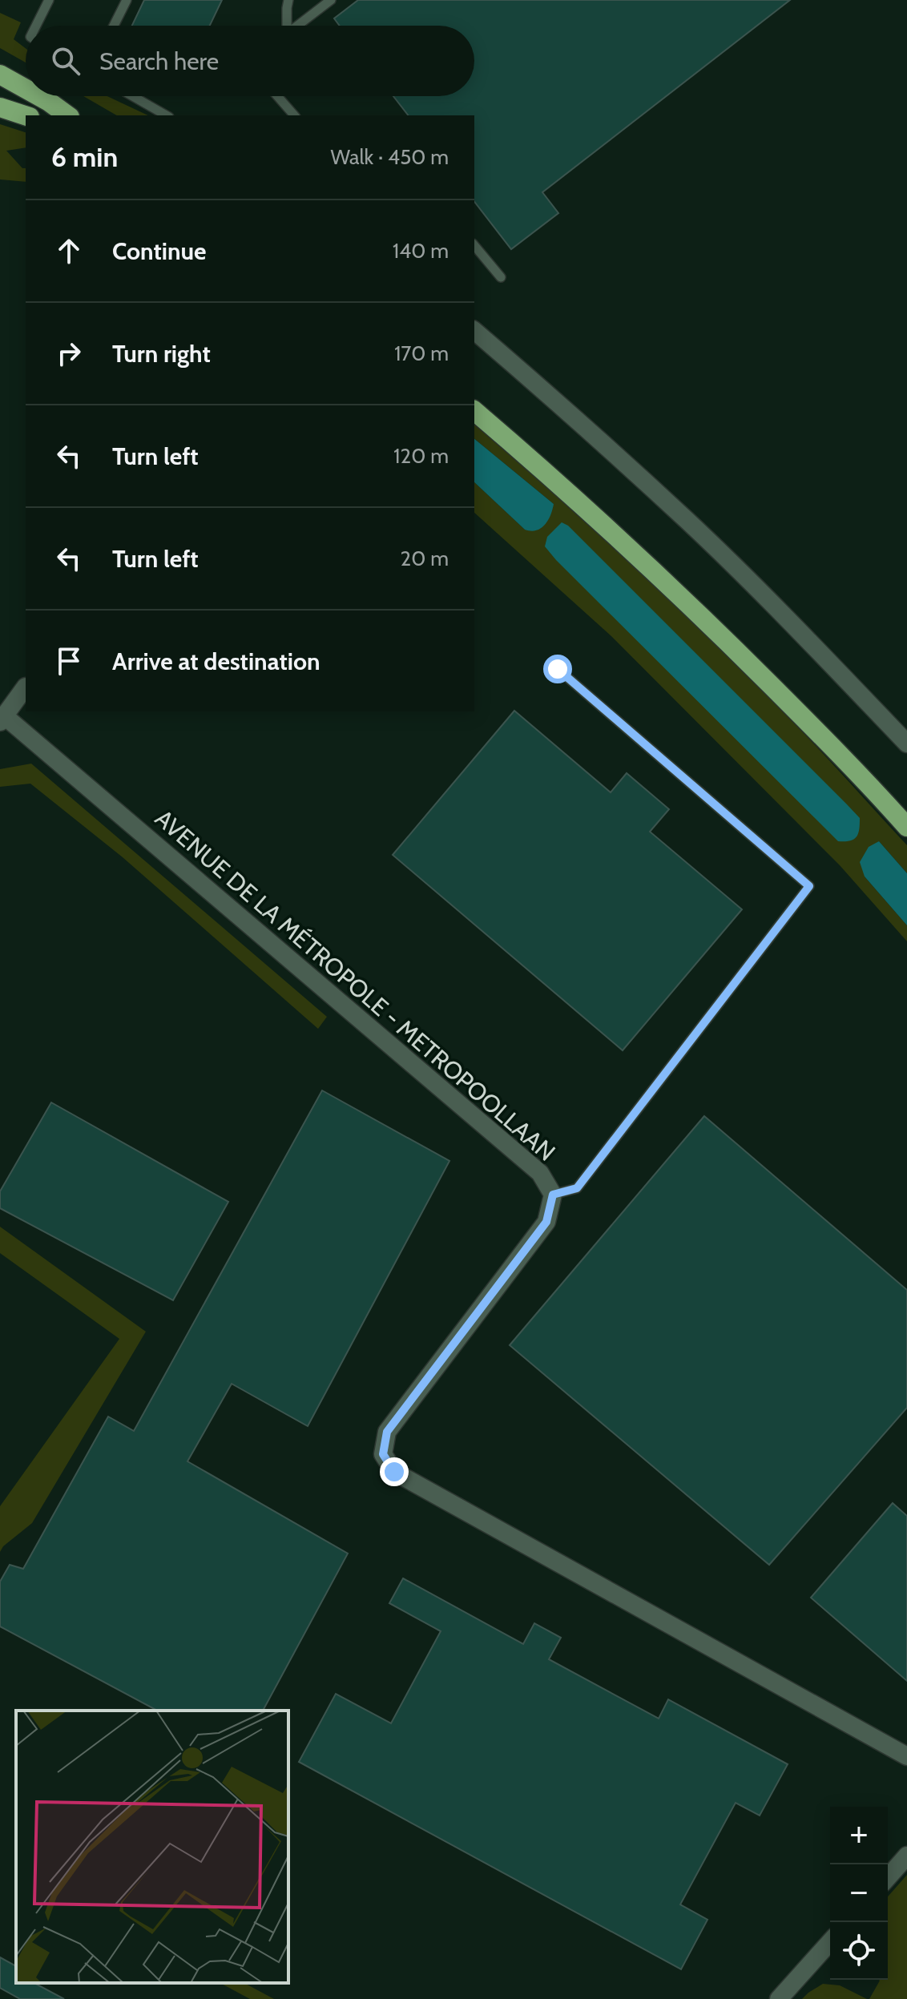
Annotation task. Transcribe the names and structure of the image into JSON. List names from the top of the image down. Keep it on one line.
{"streets":{"street":["AVENUE DE LA MÉTROPOLE - METROPOOLLAAN"]},"page":{"search":"Search here","heading":["6 min","Walk · 450 m"],"list":[["Continue","140 m"],["Turn right","170 m"],["Turn left","120 m"],["Turn left","20 m"],"Arrive at destination"],"map_buttons":["+","−"]}}
